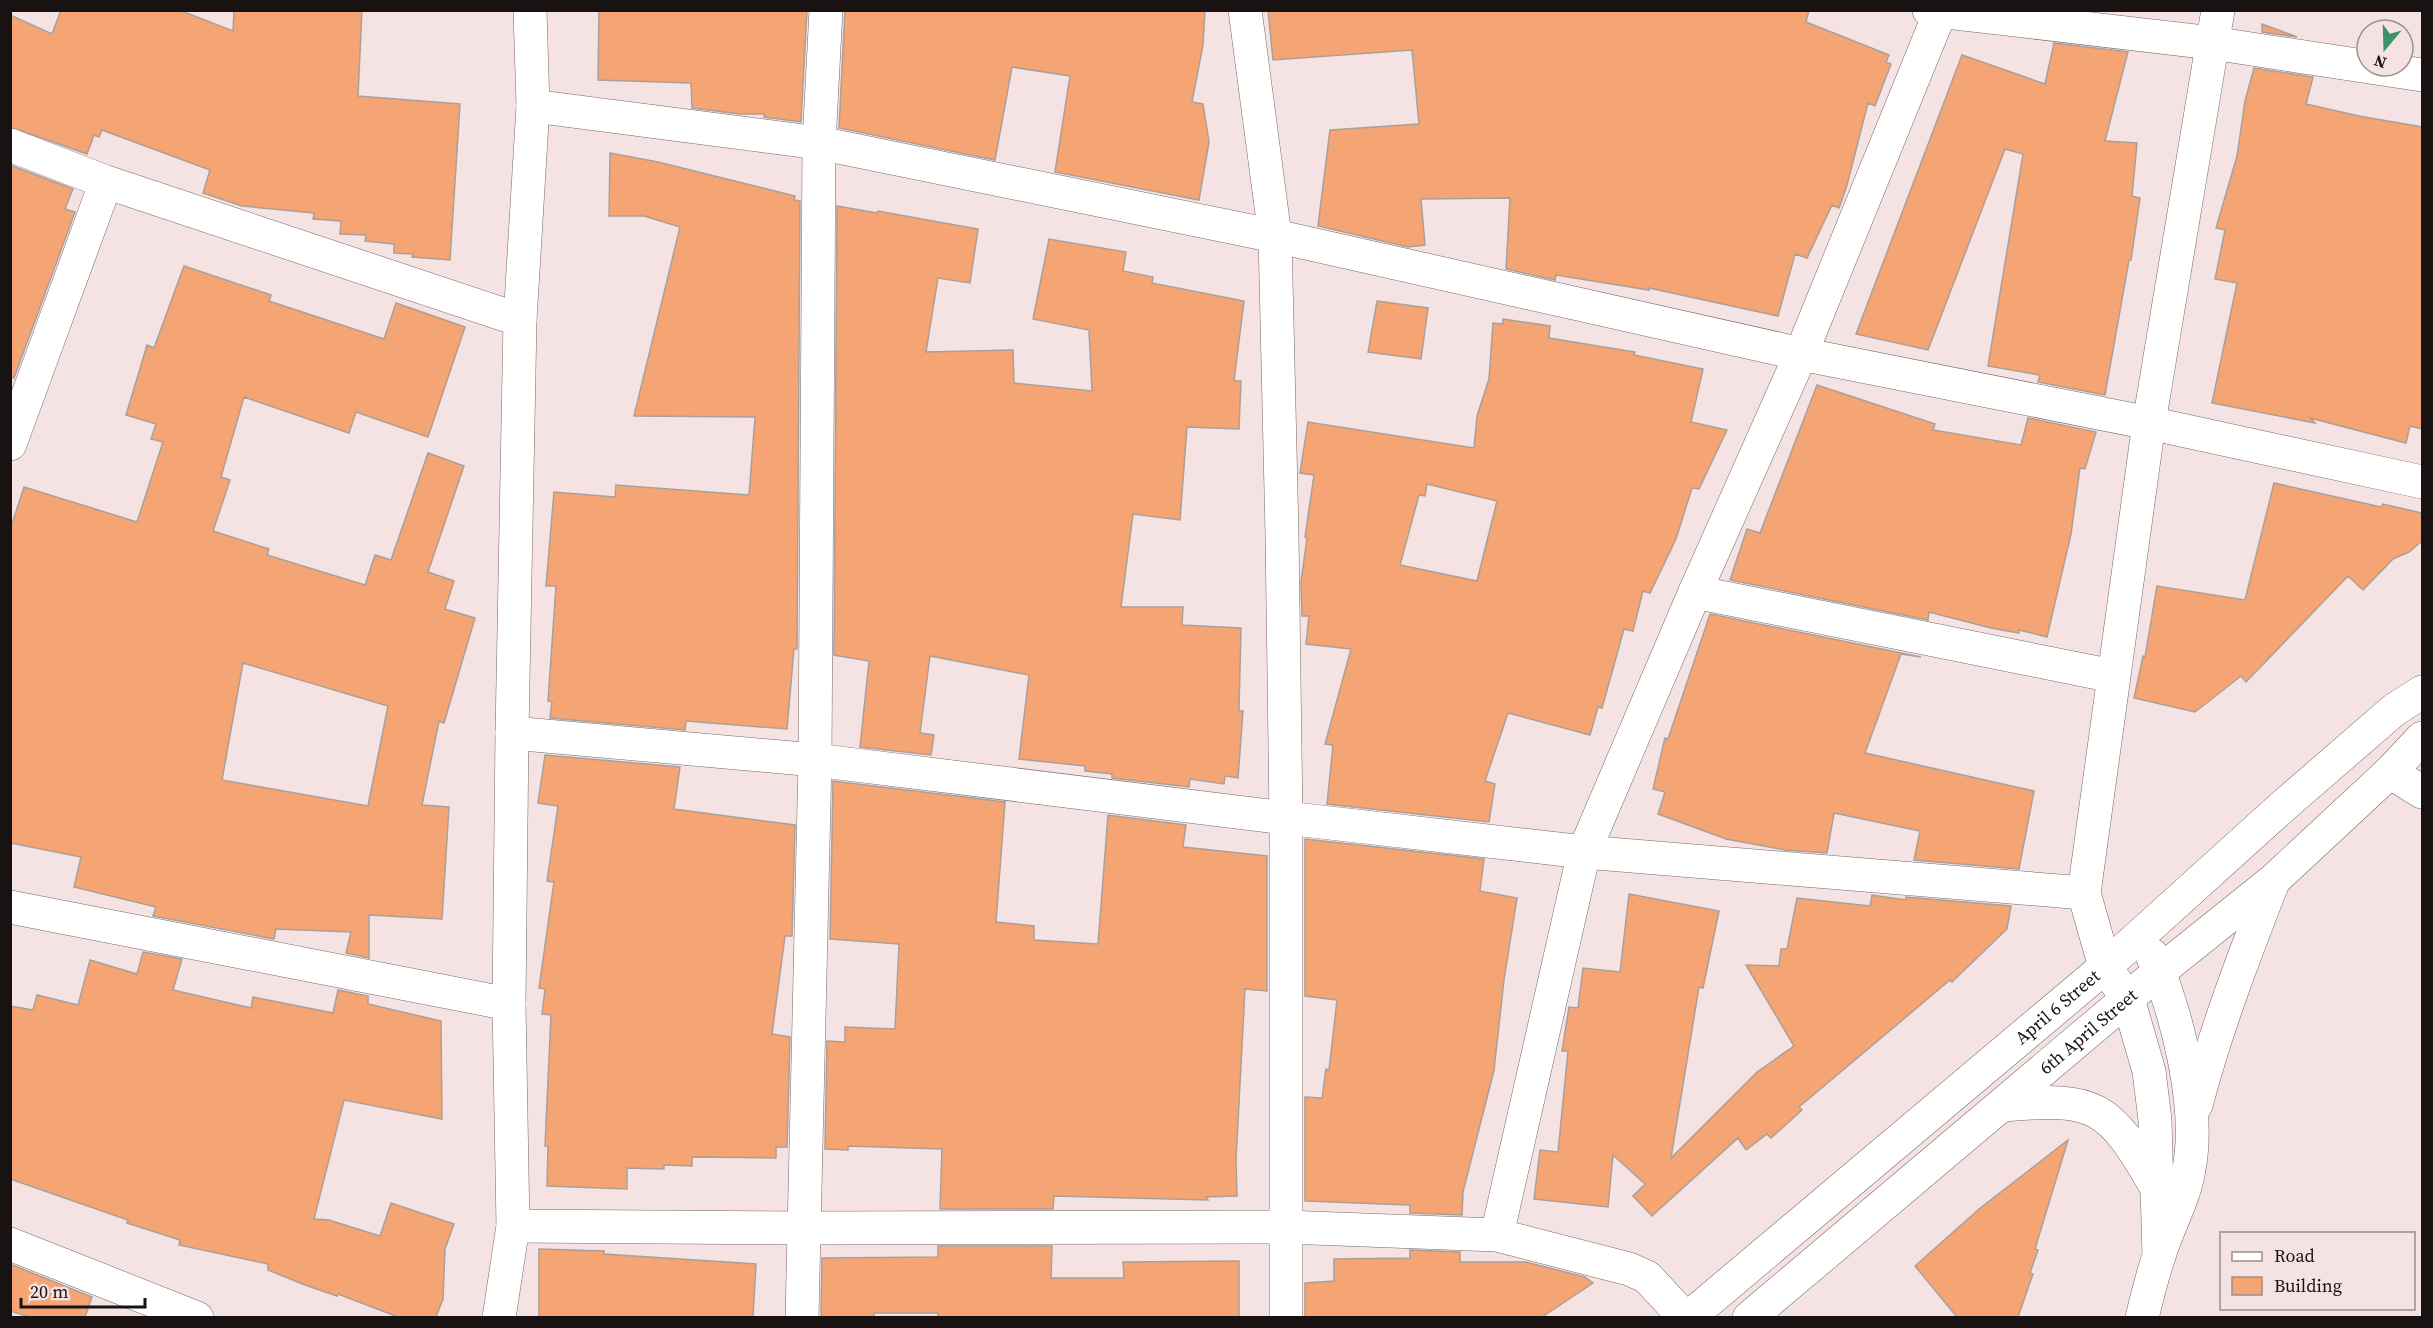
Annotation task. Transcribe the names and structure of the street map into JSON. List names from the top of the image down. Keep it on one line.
{"streets":{"street":["April 6 Street","6th April Street"]},"legend":["Road","Building"],"scale_bar":"20 m","north":"bottom"}
